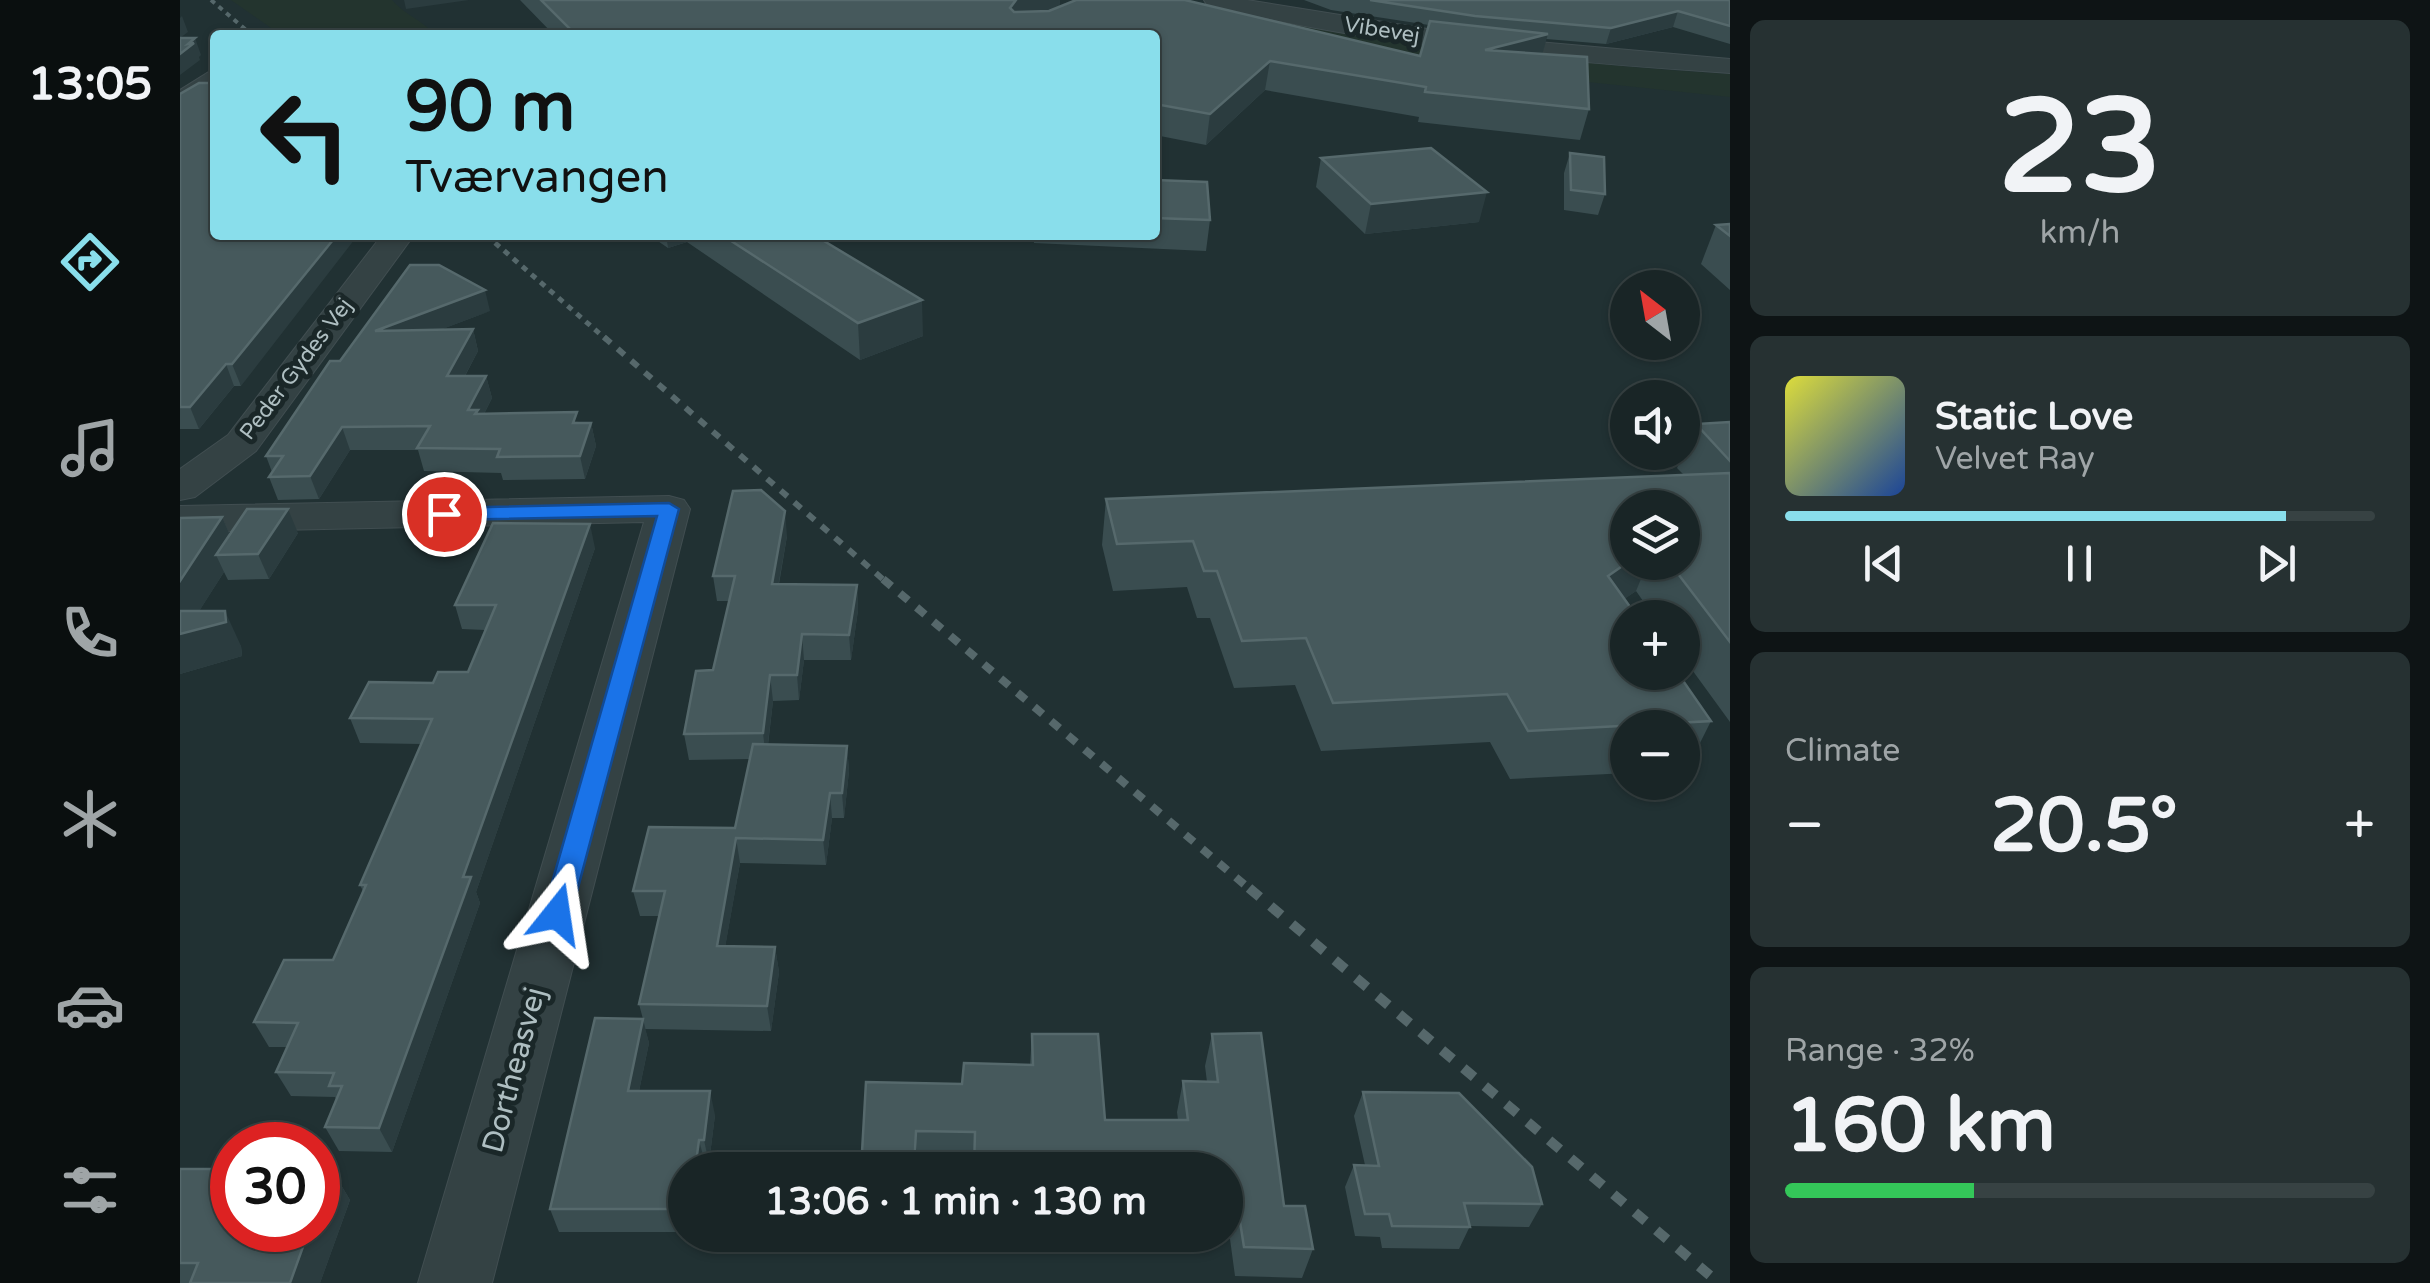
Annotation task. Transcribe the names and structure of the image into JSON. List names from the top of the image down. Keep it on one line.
{"streets":{"street":["Vibevej","Peder Gydes Vej","Dortheasvej"]},"north":"top left","page":{"tabs":"13:05","tile":[["23","km/h"],"Climate",["Range · 32%","160 km"]],"turn":["90 m","Tværvangen"],"map_buttons":["+","−"],"song":["Static Love","Velvet Ray"],"heat":["−","20.5°","+"],"limit":"30","trip":"13:06 · 1 min · 130 m"}}
